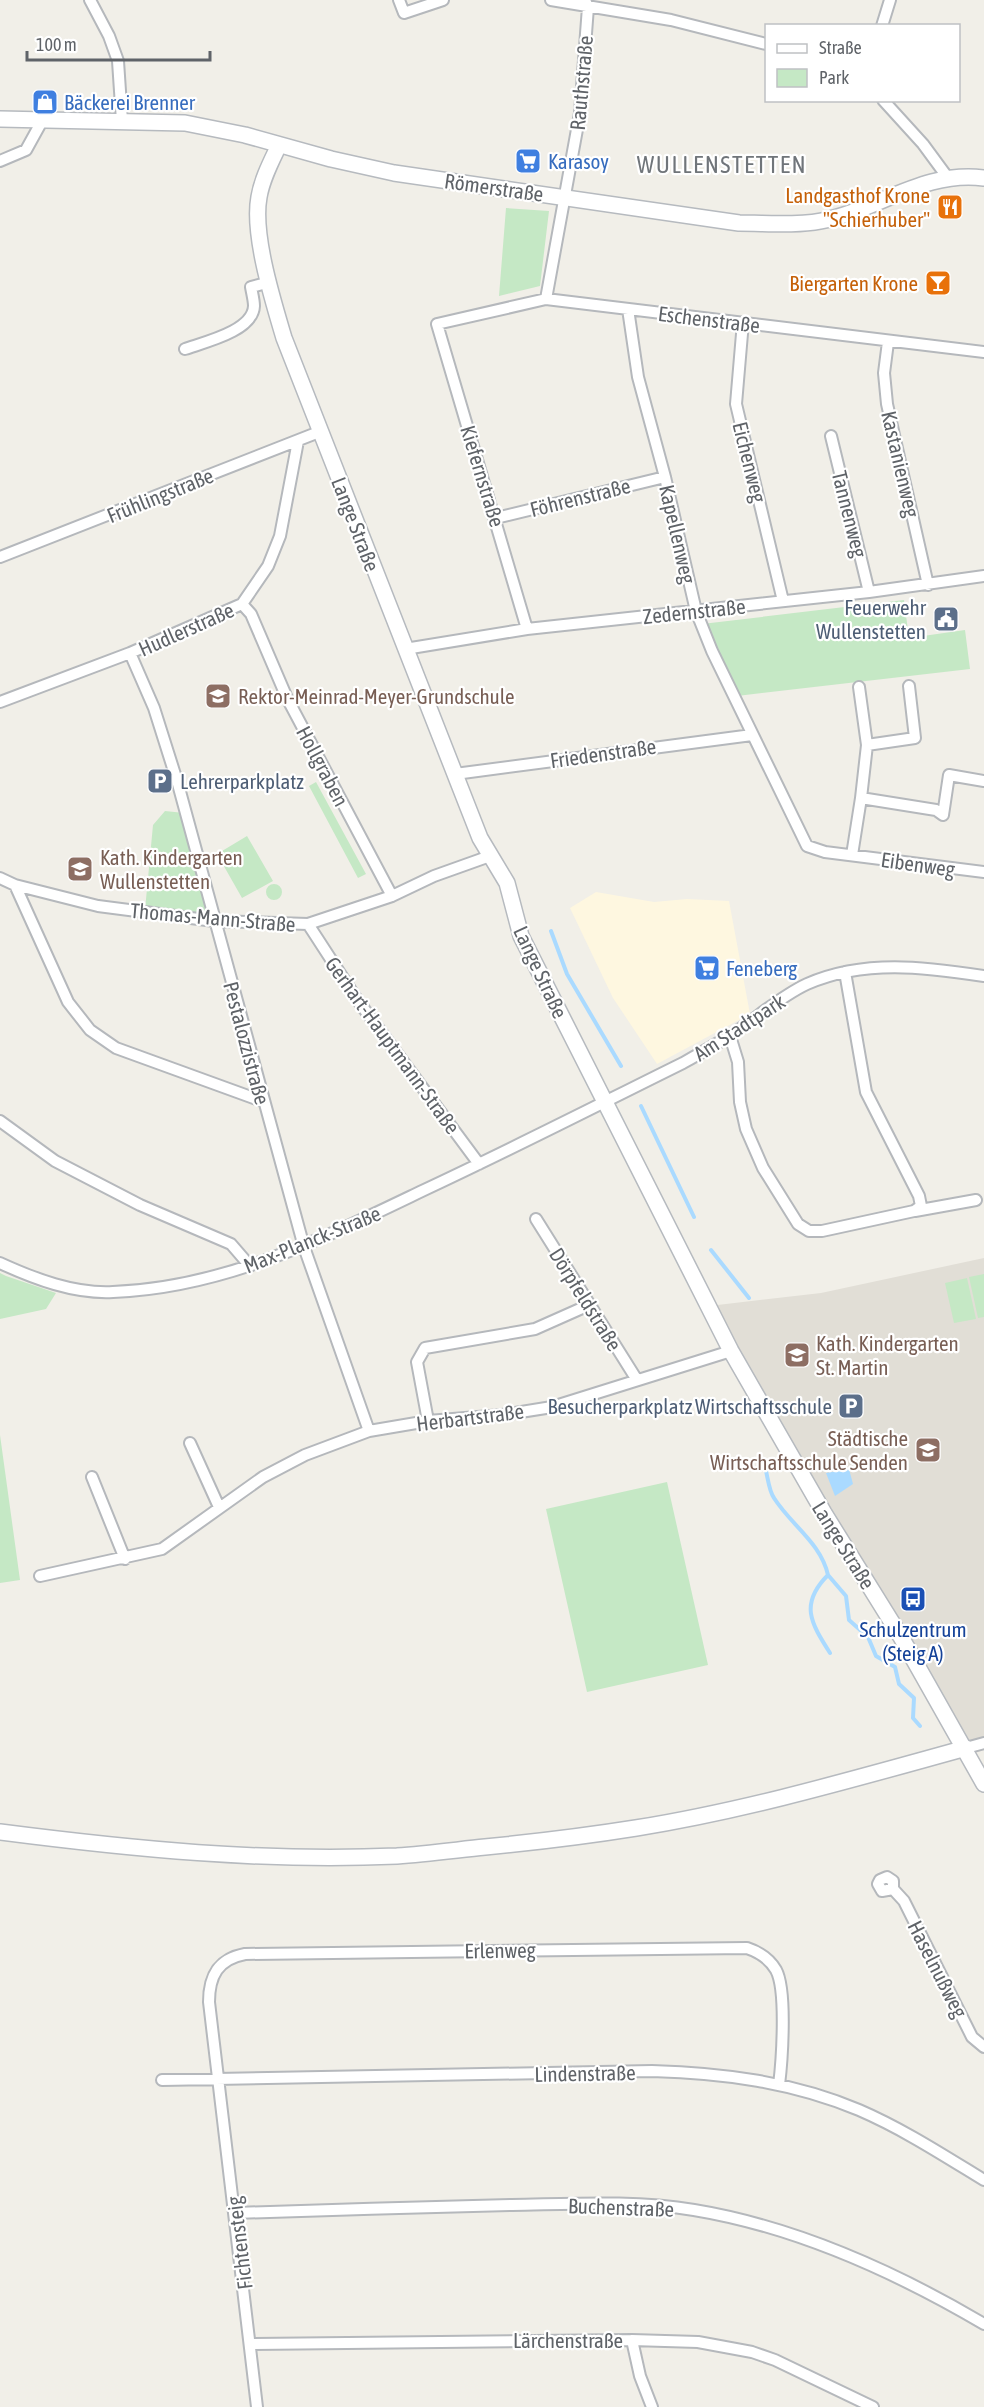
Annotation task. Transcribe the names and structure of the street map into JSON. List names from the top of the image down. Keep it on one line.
{"streets":{"street":["Rauthstraße","Römerstraße","Eschenstraße","Eichenweg","Kastanienweg","Kiefernstraße","Frühlingstraße","Föhrenstraße","Tannenweg","Lange Straße","Kapellenweg","Zedernstraße","Hudlerstraße","Friedenstraße","Hollgraben","Eibenweg","Thomas-Mann-Straße","Am Stadtpark","Pestalozzistraße","Gerhart-Hauptmann-Straße","Max-Planck-Straße","Dörpfeldstraße","Herbartstraße","Erlenweg","Haselnußweg","Lindenstraße","Buchenstraße","Fichtensteig","Lärchenstraße"]},"crossings":[["Rauthstraße","Römerstraße"],["Rauthstraße","Eschenstraße"],["Römerstraße","Lange Straße"],["Eschenstraße","Eichenweg"],["Eschenstraße","Kastanienweg"],["Eschenstraße","Kiefernstraße"],["Eschenstraße","Kapellenweg"],["Eichenweg","Zedernstraße"],["Kastanienweg","Zedernstraße"],["Kiefernstraße","Föhrenstraße"],["Kiefernstraße","Zedernstraße"],["Frühlingstraße","Lange Straße"],["Frühlingstraße","Hudlerstraße"],["Föhrenstraße","Kapellenweg"],["Tannenweg","Zedernstraße"],["Lange Straße","Zedernstraße"],["Lange Straße","Friedenstraße"],["Lange Straße","Thomas-Mann-Straße"],["Lange Straße","Am Stadtpark"],["Lange Straße","Max-Planck-Straße"],["Lange Straße","Herbartstraße"],["Kapellenweg","Zedernstraße"],["Kapellenweg","Friedenstraße"],["Kapellenweg","Eibenweg"],["Hudlerstraße","Hollgraben"],["Hudlerstraße","Pestalozzistraße"],["Hollgraben","Thomas-Mann-Straße"],["Thomas-Mann-Straße","Pestalozzistraße"],["Thomas-Mann-Straße","Gerhart-Hauptmann-Straße"],["Am Stadtpark","Max-Planck-Straße"],["Pestalozzistraße","Max-Planck-Straße"],["Pestalozzistraße","Herbartstraße"],["Gerhart-Hauptmann-Straße","Max-Planck-Straße"],["Dörpfeldstraße","Herbartstraße"],["Erlenweg","Lindenstraße"],["Erlenweg","Fichtensteig"],["Lindenstraße","Fichtensteig"],["Buchenstraße","Fichtensteig"],["Fichtensteig","Lärchenstraße"]],"districts":["WULLENSTETTEN"],"places":{"shop":["Bäckerei Brenner"],"supermarket":["Karasoy","Feneberg"],"restaurant":["Landgasthof Krone \"Schierhuber\""],"bar":["Biergarten Krone"],"public building":["Feuerwehr Wullenstetten"],"school or university":["Rektor-Meinrad-Meyer-Grundschule","Kath. Kindergarten Wullenstetten","Kath. Kindergarten St. Martin","Städtische Wirtschaftsschule Senden"],"parking":["Lehrerparkplatz","Besucherparkplatz Wirtschaftsschule"],"bus stop":["Schulzentrum (Steig A)"]},"legend":["Straße","Park"],"scale_bar":"100 m"}
